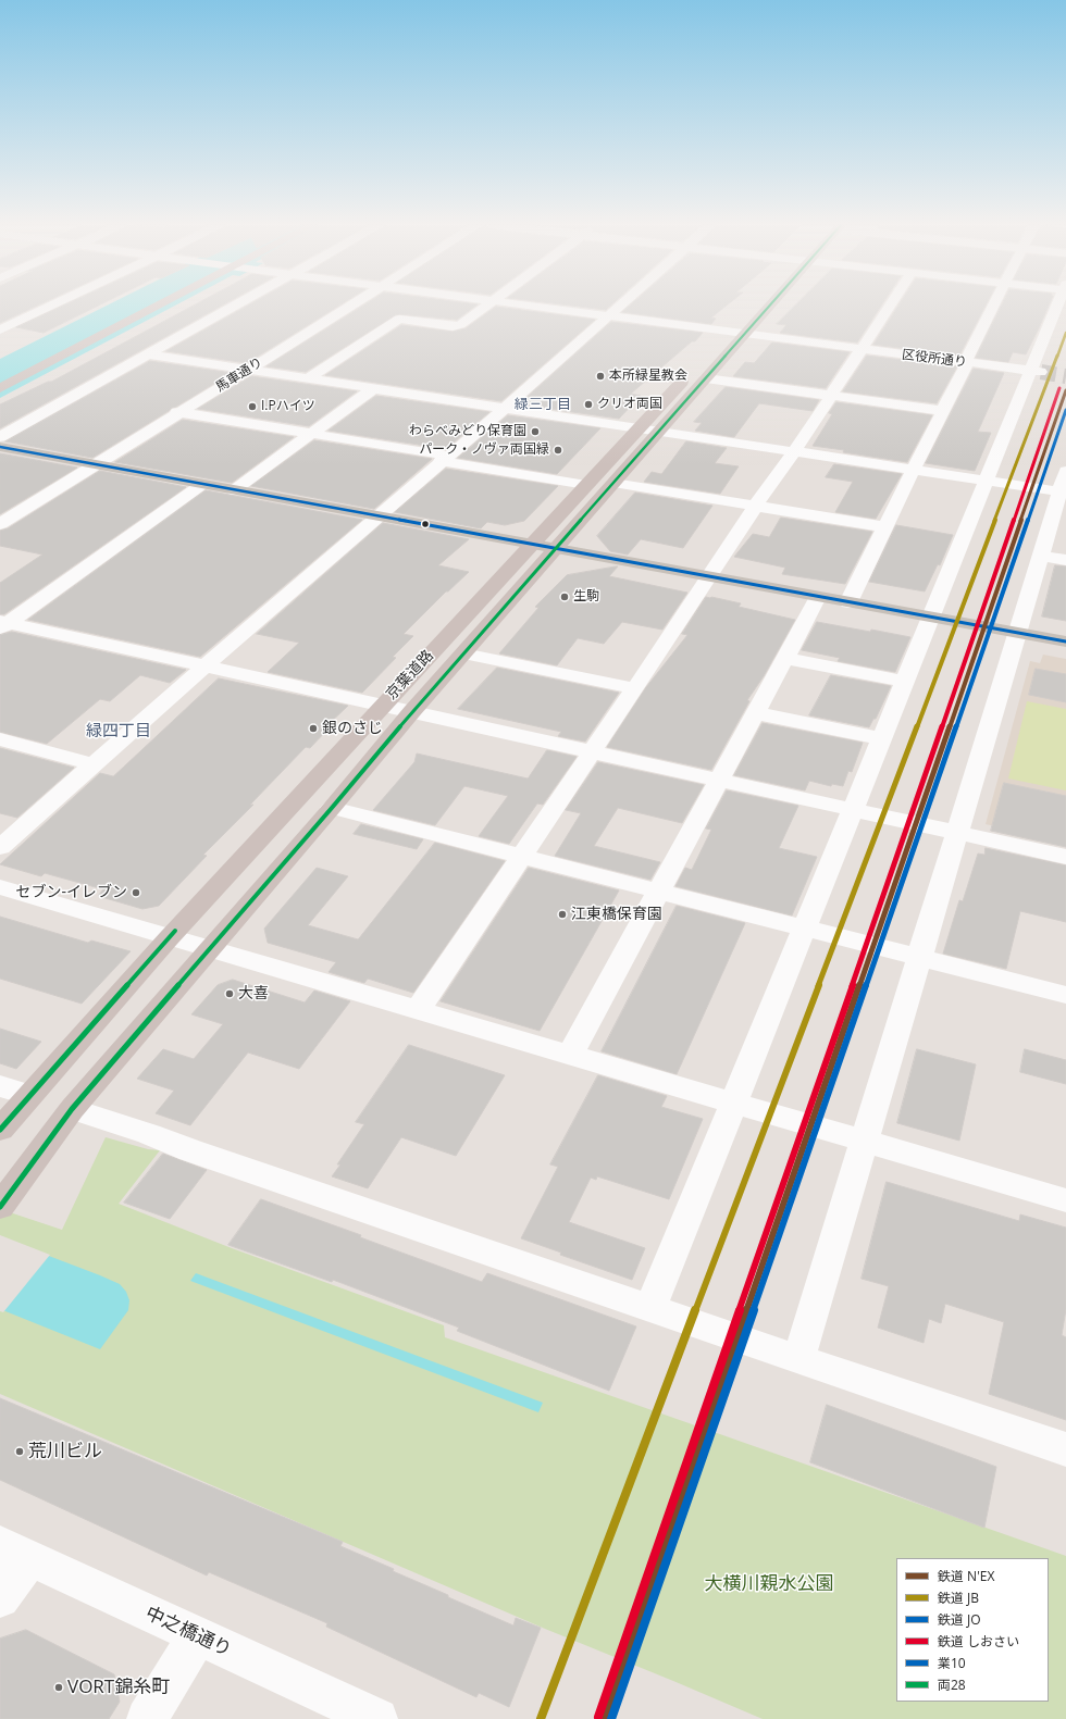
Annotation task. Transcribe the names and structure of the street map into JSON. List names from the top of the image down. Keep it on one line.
{"streets":{"highway":["京葉道路"],"street":["区役所通り","馬車通り","中之橋通り"]},"crossings":[["区役所通り","京葉道路"]],"districts":["緑三丁目","緑四丁目"],"parks":["大横川親水公園"],"places":["本所緑星教会","クリオ両国","I.Pハイツ","わらべみどり保育園","パーク・ノヴァ両国緑","生駒","銀のさじ","セブン-イレブン","江東橋保育園","大喜","荒川ビル","VORT錦糸町"],"lines":["transit line 両28","rail line JB","rail line しおさい","rail line N'EX","rail line JO","transit line 業10"],"legend":["鉄道 N'EX","鉄道 JB","鉄道 JO","鉄道 しおさい","業10","両28"]}
